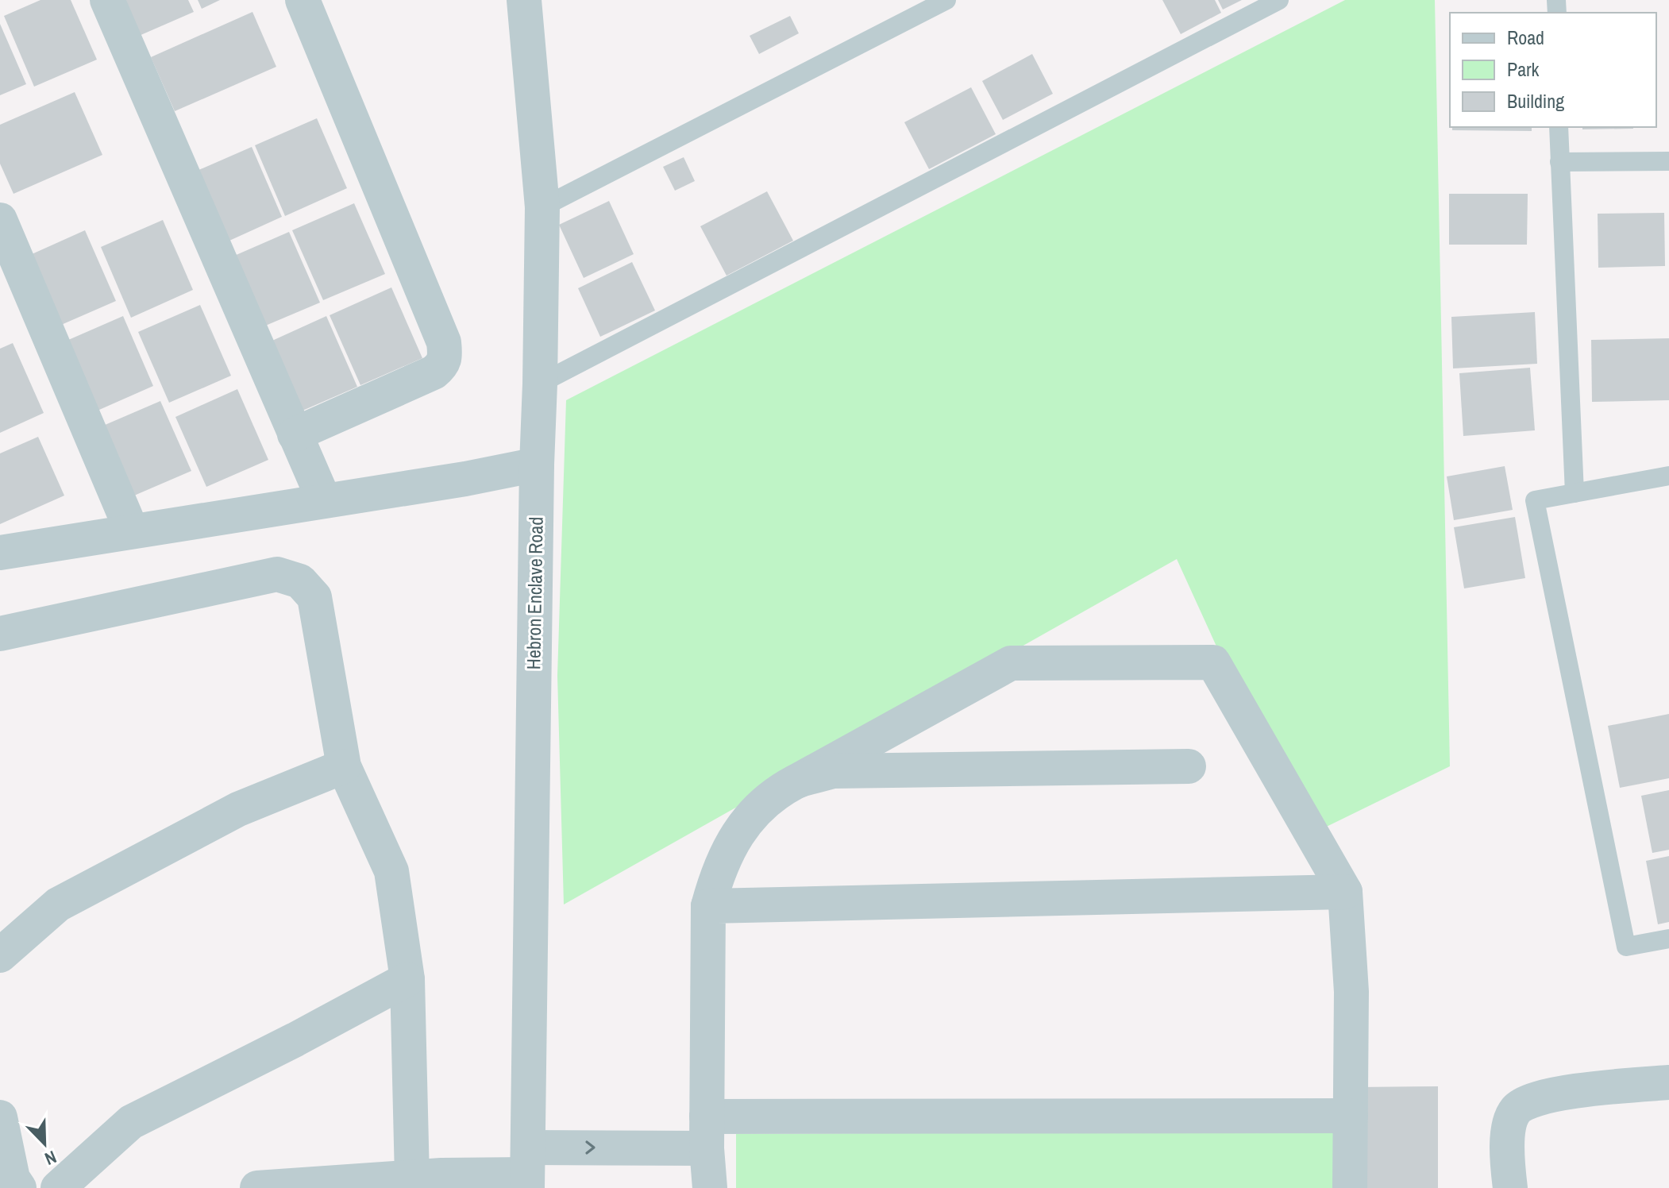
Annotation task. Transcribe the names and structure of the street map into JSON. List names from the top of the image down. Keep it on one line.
{"streets":{"street":["Hebron Enclave Road"]},"legend":["Road","Park","Building"],"north":"bottom right"}
